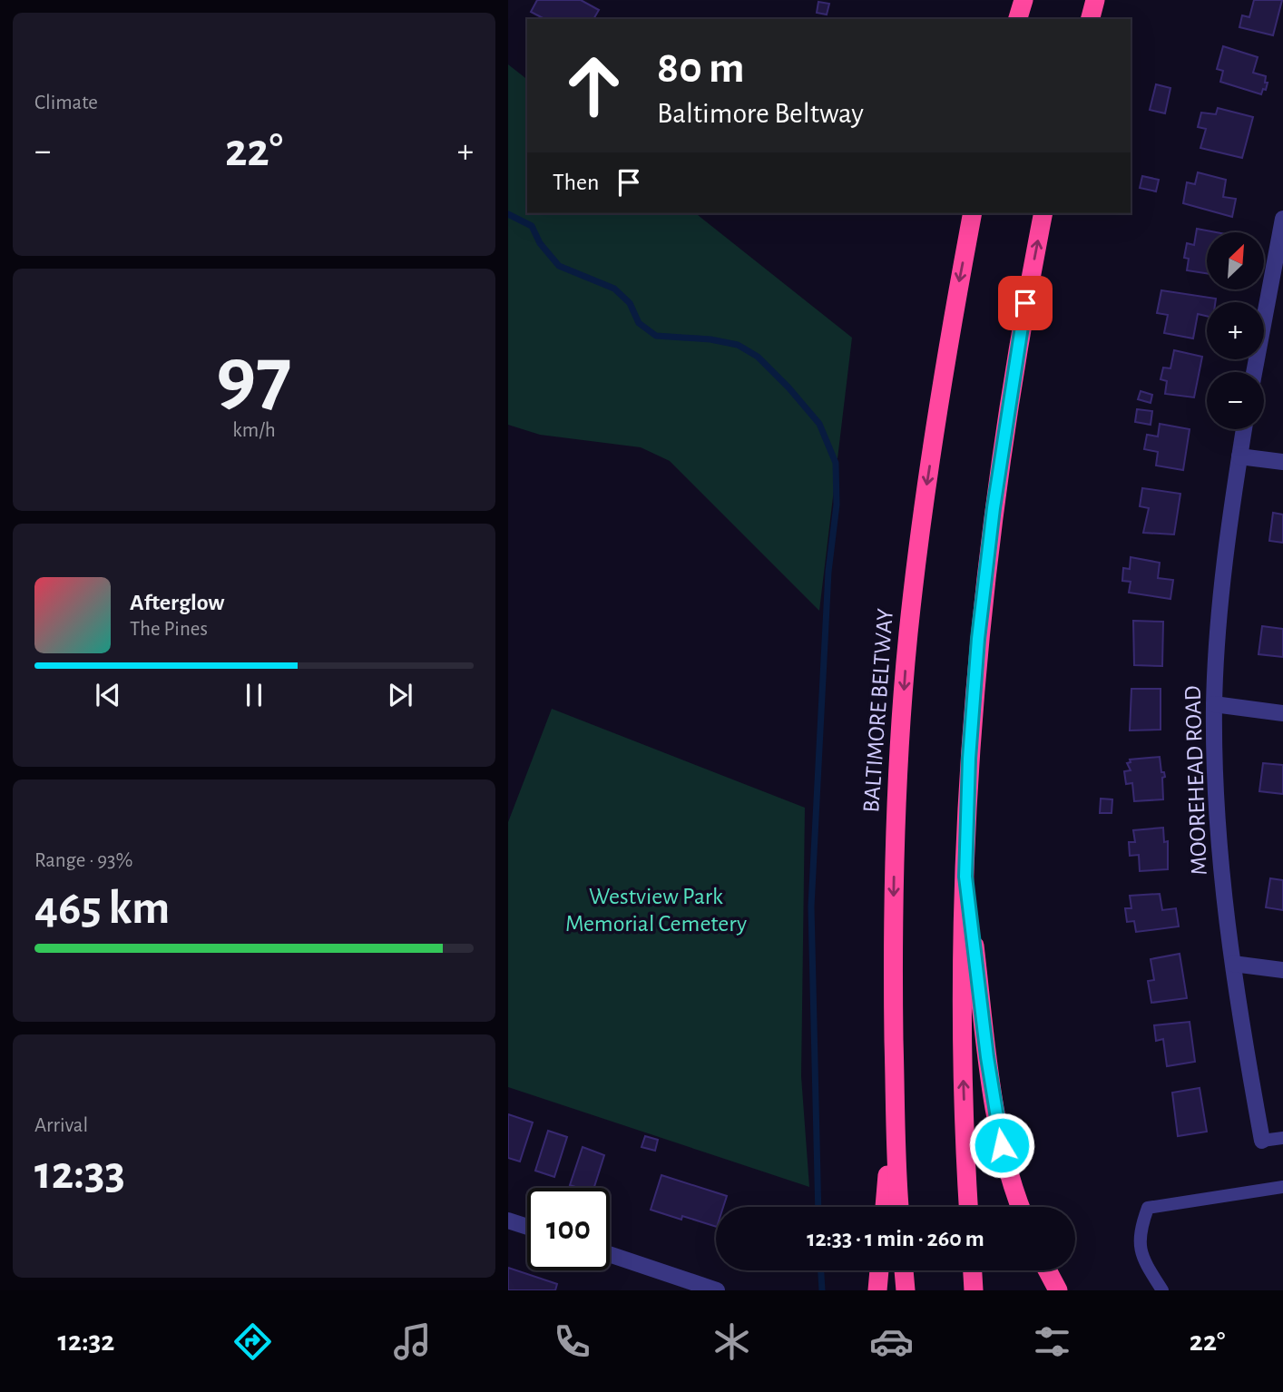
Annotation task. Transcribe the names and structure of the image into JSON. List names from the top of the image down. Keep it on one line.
{"streets":{"highway":["BALTIMORE BELTWAY"],"street":["MOOREHEAD ROAD"]},"parks":["Westview Park Memorial Cemetery"],"north":"top right","page":{"tile":["Climate",["97","km/h"],["Range · 93%","465 km"],["Arrival","12:33"]],"turn":["80 m","Baltimore Beltway"],"heat":["−","22°","+"],"then":"Then","map_buttons":["+","−"],"song":["Afterglow","The Pines"],"limit":"100","trip":"12:33 · 1 min · 260 m","tabs":["12:32","22°"]}}
